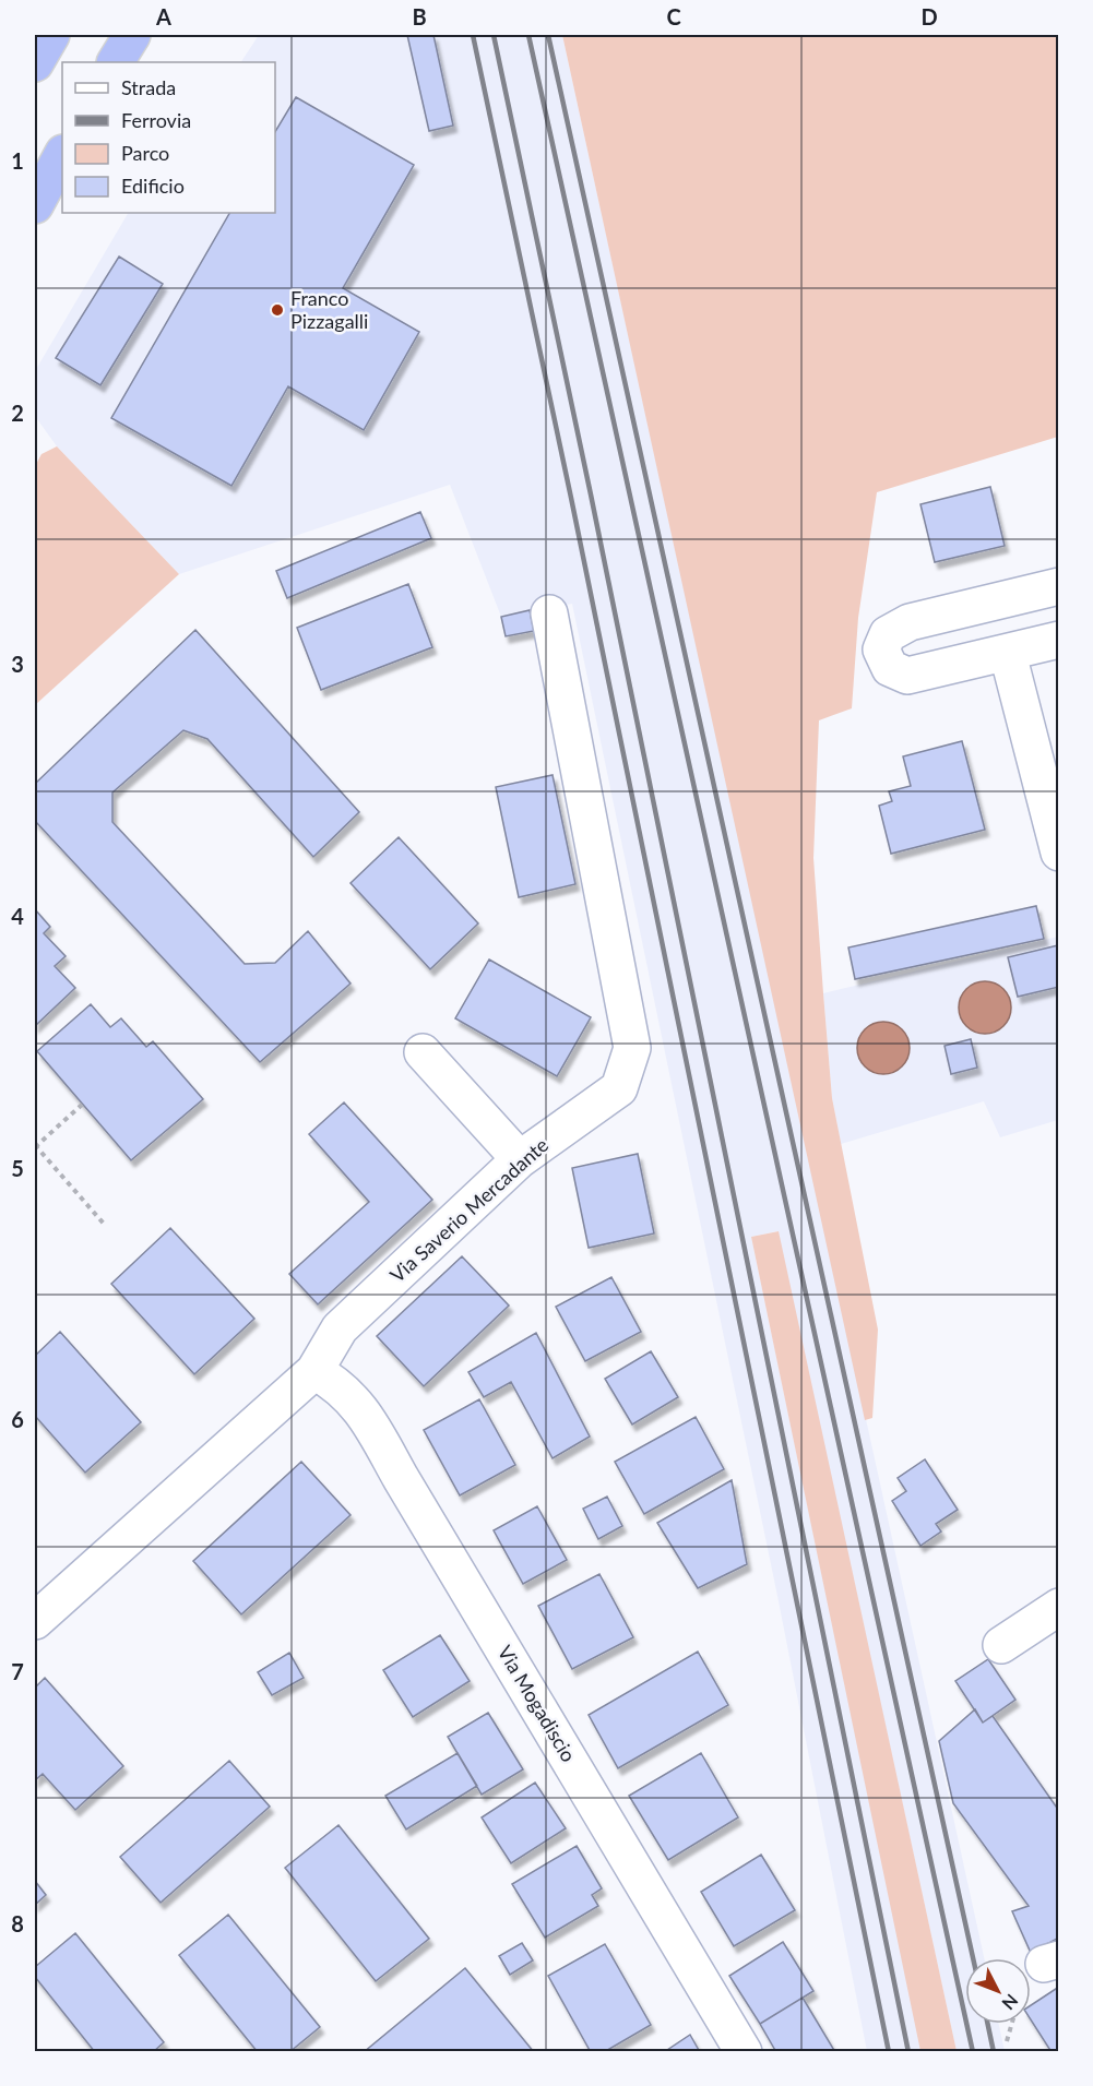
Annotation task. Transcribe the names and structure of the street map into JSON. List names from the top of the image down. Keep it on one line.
{"streets":{"street":["Via Saverio Mercadante","Via Mogadiscio"]},"crossings":[["Via Saverio Mercadante","Via Mogadiscio"]],"places":["Franco Pizzagalli"],"legend":["Strada","Ferrovia","Parco","Edificio"],"north":"bottom right","grid":{"columns":["A","B","C","D"],"rows":["1","2","3","4","5","6","7","8"]}}
